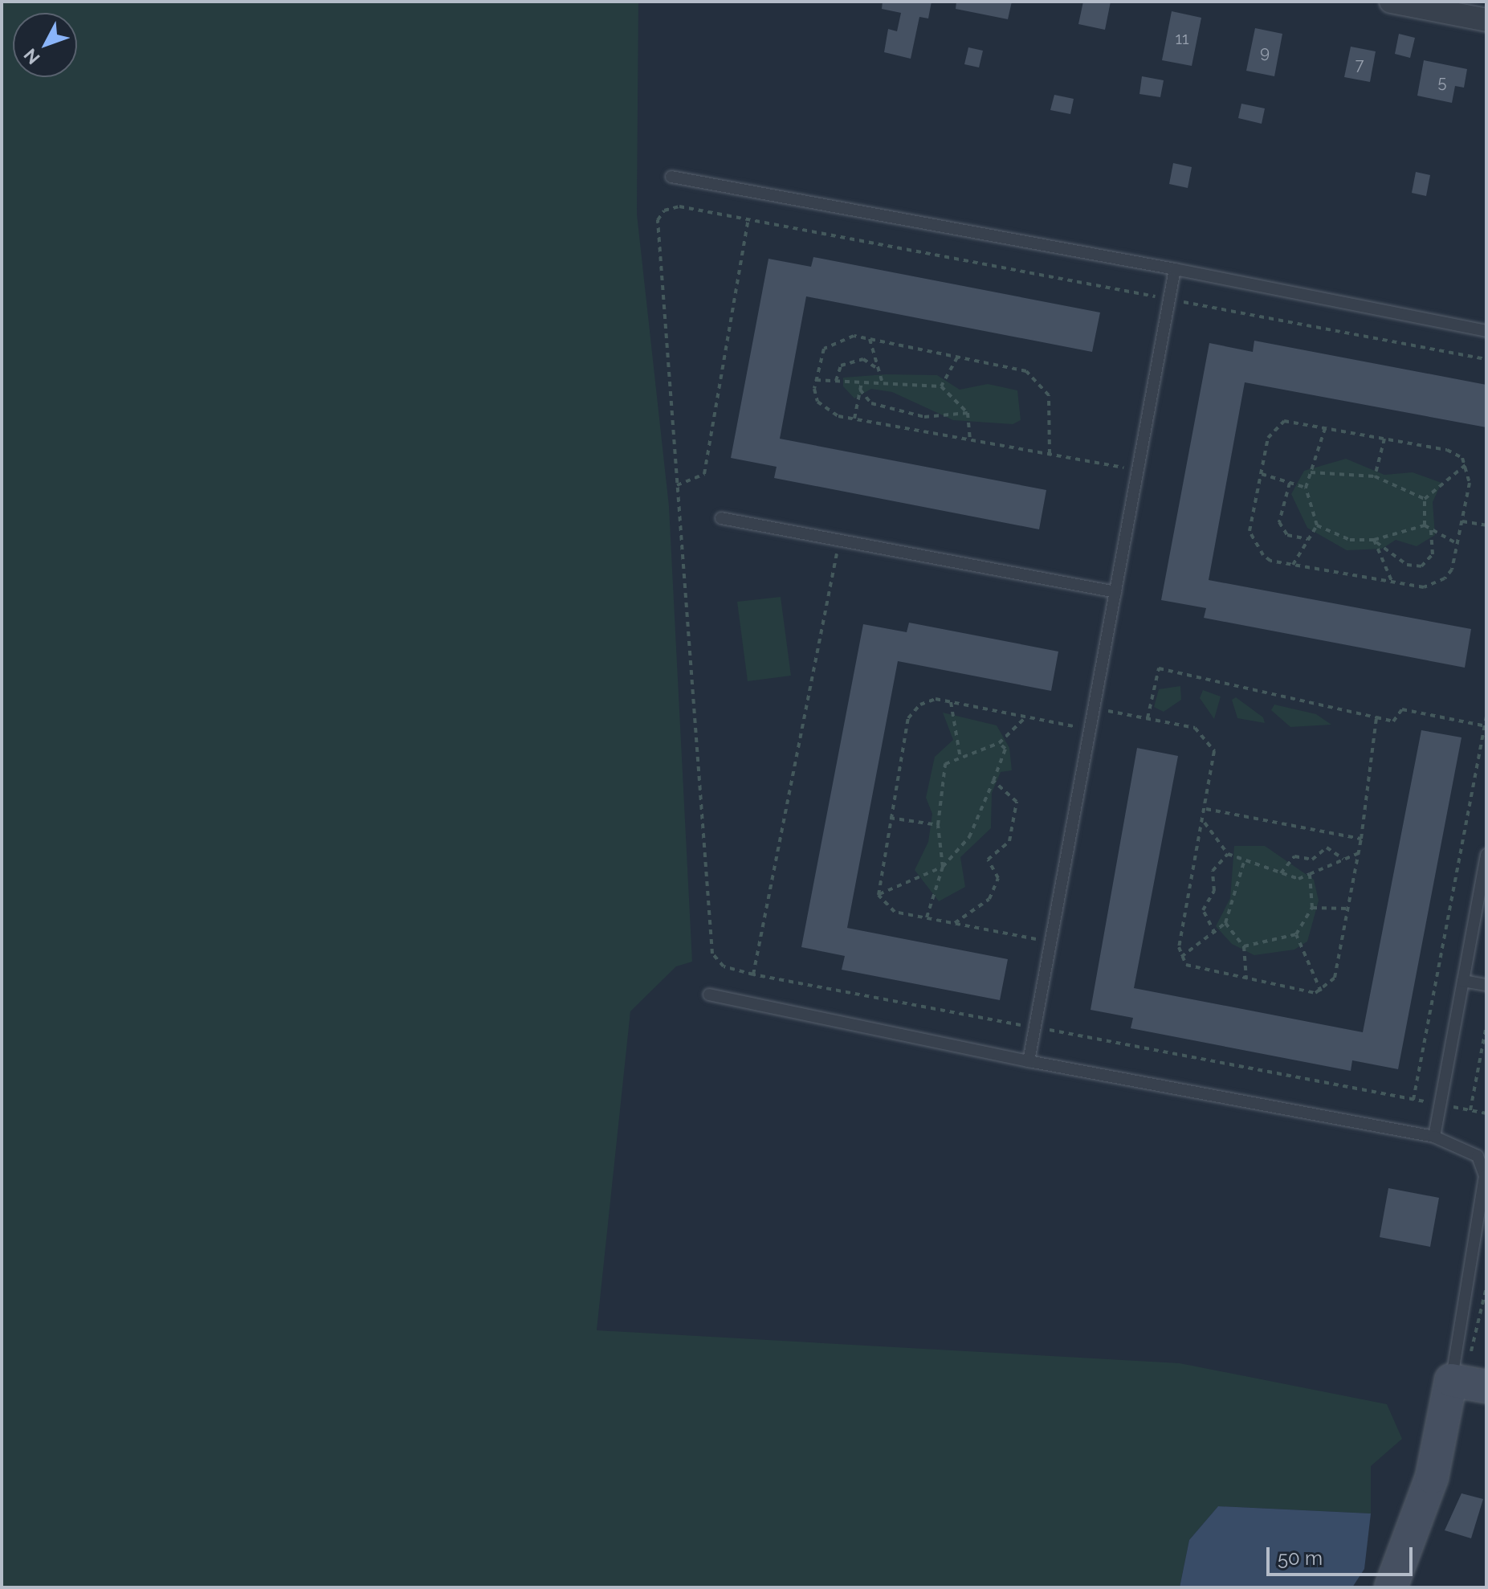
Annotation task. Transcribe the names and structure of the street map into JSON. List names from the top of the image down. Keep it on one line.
{"house_numbers":["11","9","7","5"],"scale_bar":"50 m","north":"bottom left"}
